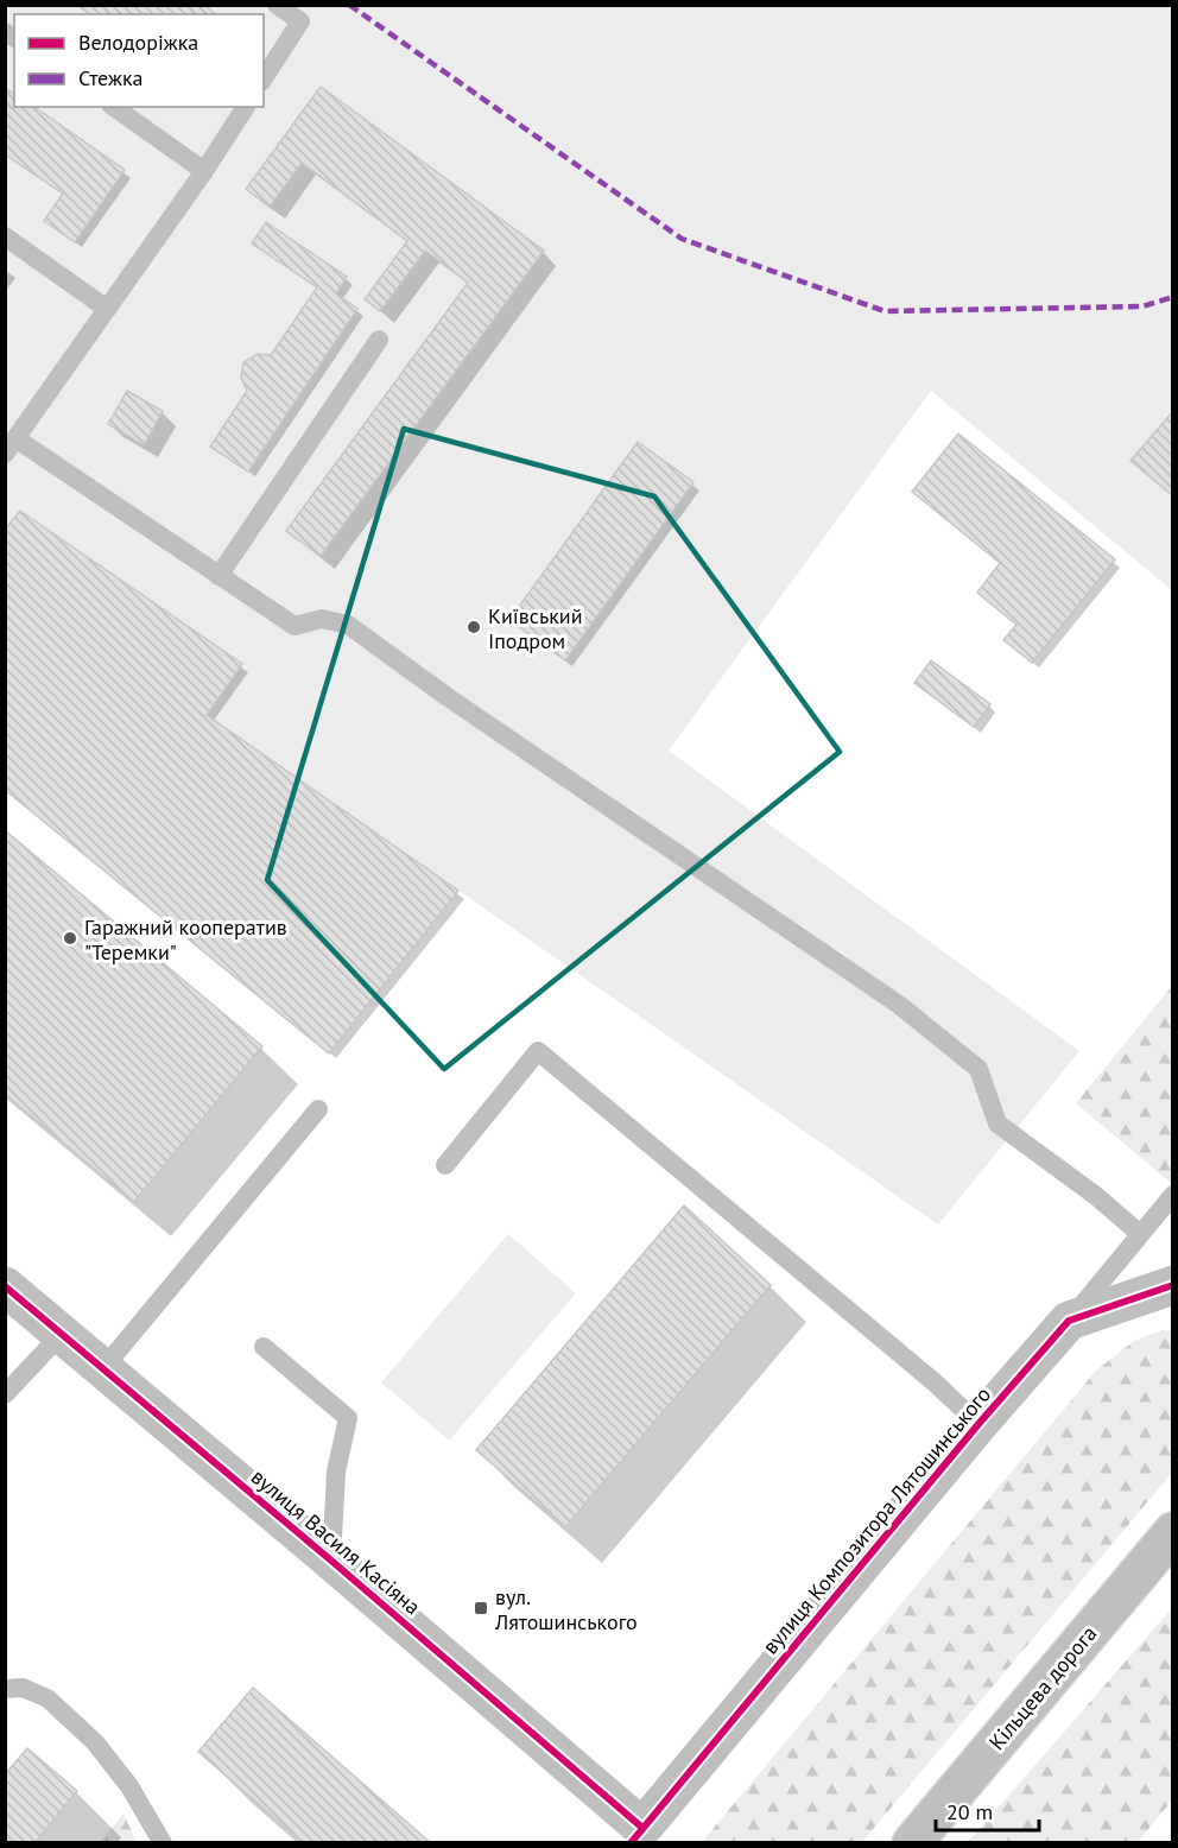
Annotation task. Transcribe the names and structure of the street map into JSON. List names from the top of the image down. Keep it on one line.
{"streets":{"main road":["вулиця Композитора Лятошинського","вулиця Василя Касіяна","Кільцева дорога"]},"crossings":[["вулиця Композитора Лятошинського","вулиця Василя Касіяна"]],"places":{"other":["Київський Іподром","Гаражний кооператив \"Теремки\""],"transit":["вул. Лятошинського"]},"legend":["Велодоріжка","Стежка"],"scale_bar":"20 m"}
